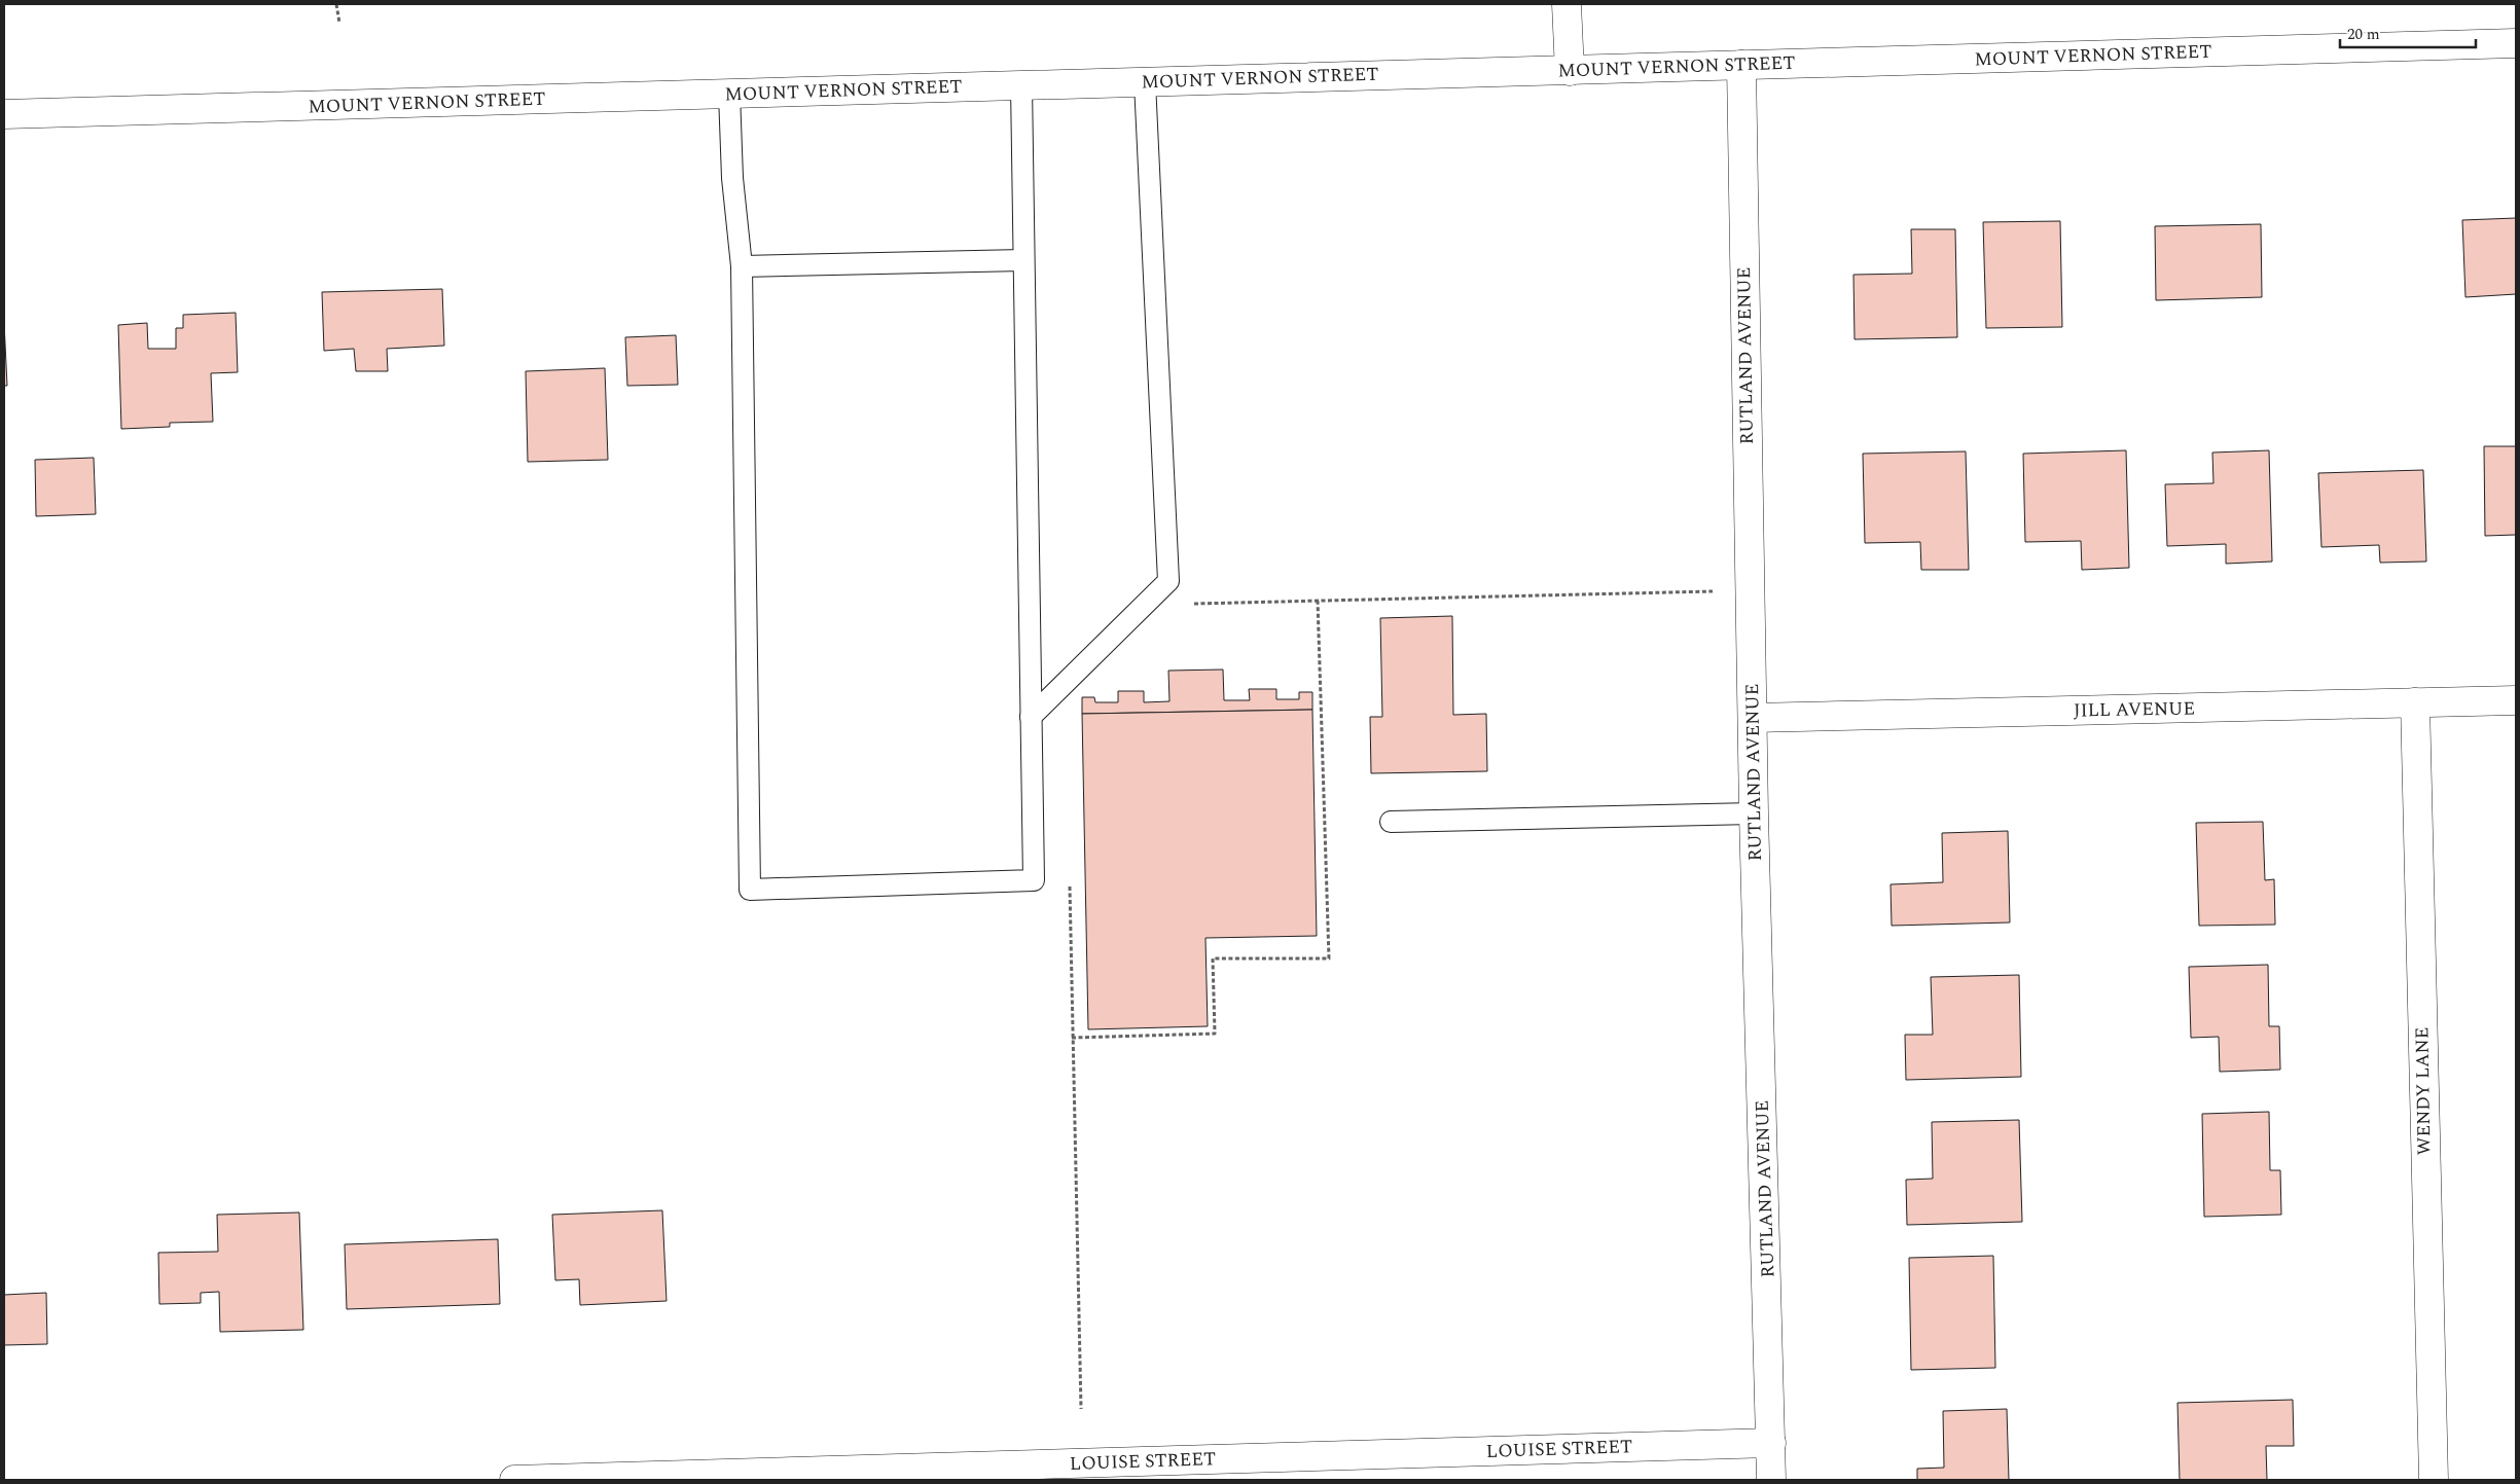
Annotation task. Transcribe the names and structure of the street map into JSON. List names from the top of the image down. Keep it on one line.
{"streets":{"street":["MOUNT VERNON STREET","RUTLAND AVENUE","JILL AVENUE","WENDY LANE","LOUISE STREET"]},"crossings":[["MOUNT VERNON STREET","RUTLAND AVENUE"],["RUTLAND AVENUE","JILL AVENUE"],["RUTLAND AVENUE","LOUISE STREET"],["JILL AVENUE","WENDY LANE"]],"scale_bar":"20 m"}
